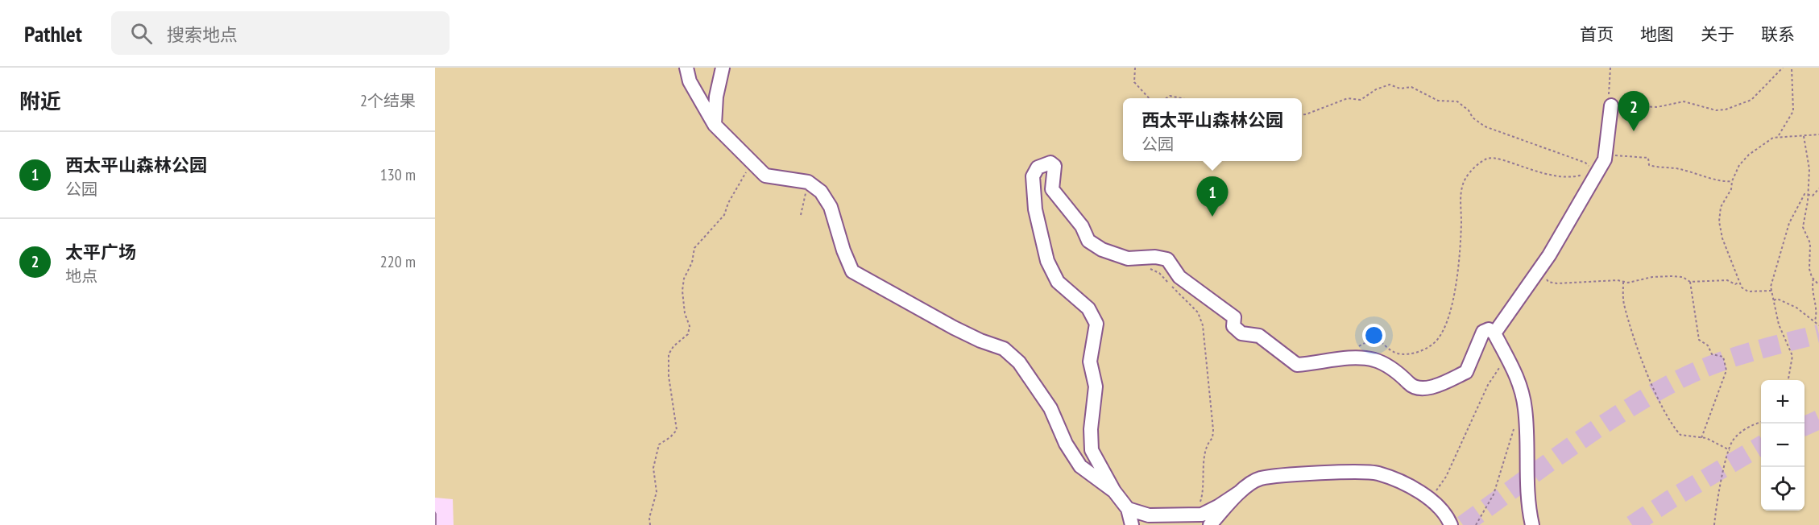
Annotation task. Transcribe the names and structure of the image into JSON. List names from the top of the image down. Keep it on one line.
{"page":{"header":"Pathlet","search":"搜索地点","nav":["首页","地图","关于","联系"],"heading":["附近","2个结果"],"pins":["2","1"],"popup":["西太平山森林公园","公园"],"list":[{"mark":"1","name":"西太平山森林公园","note":"公园","value":"130 m"},{"mark":"2","name":"太平广场","note":"地点","value":"220 m"}],"map_buttons":["+","−"]}}
